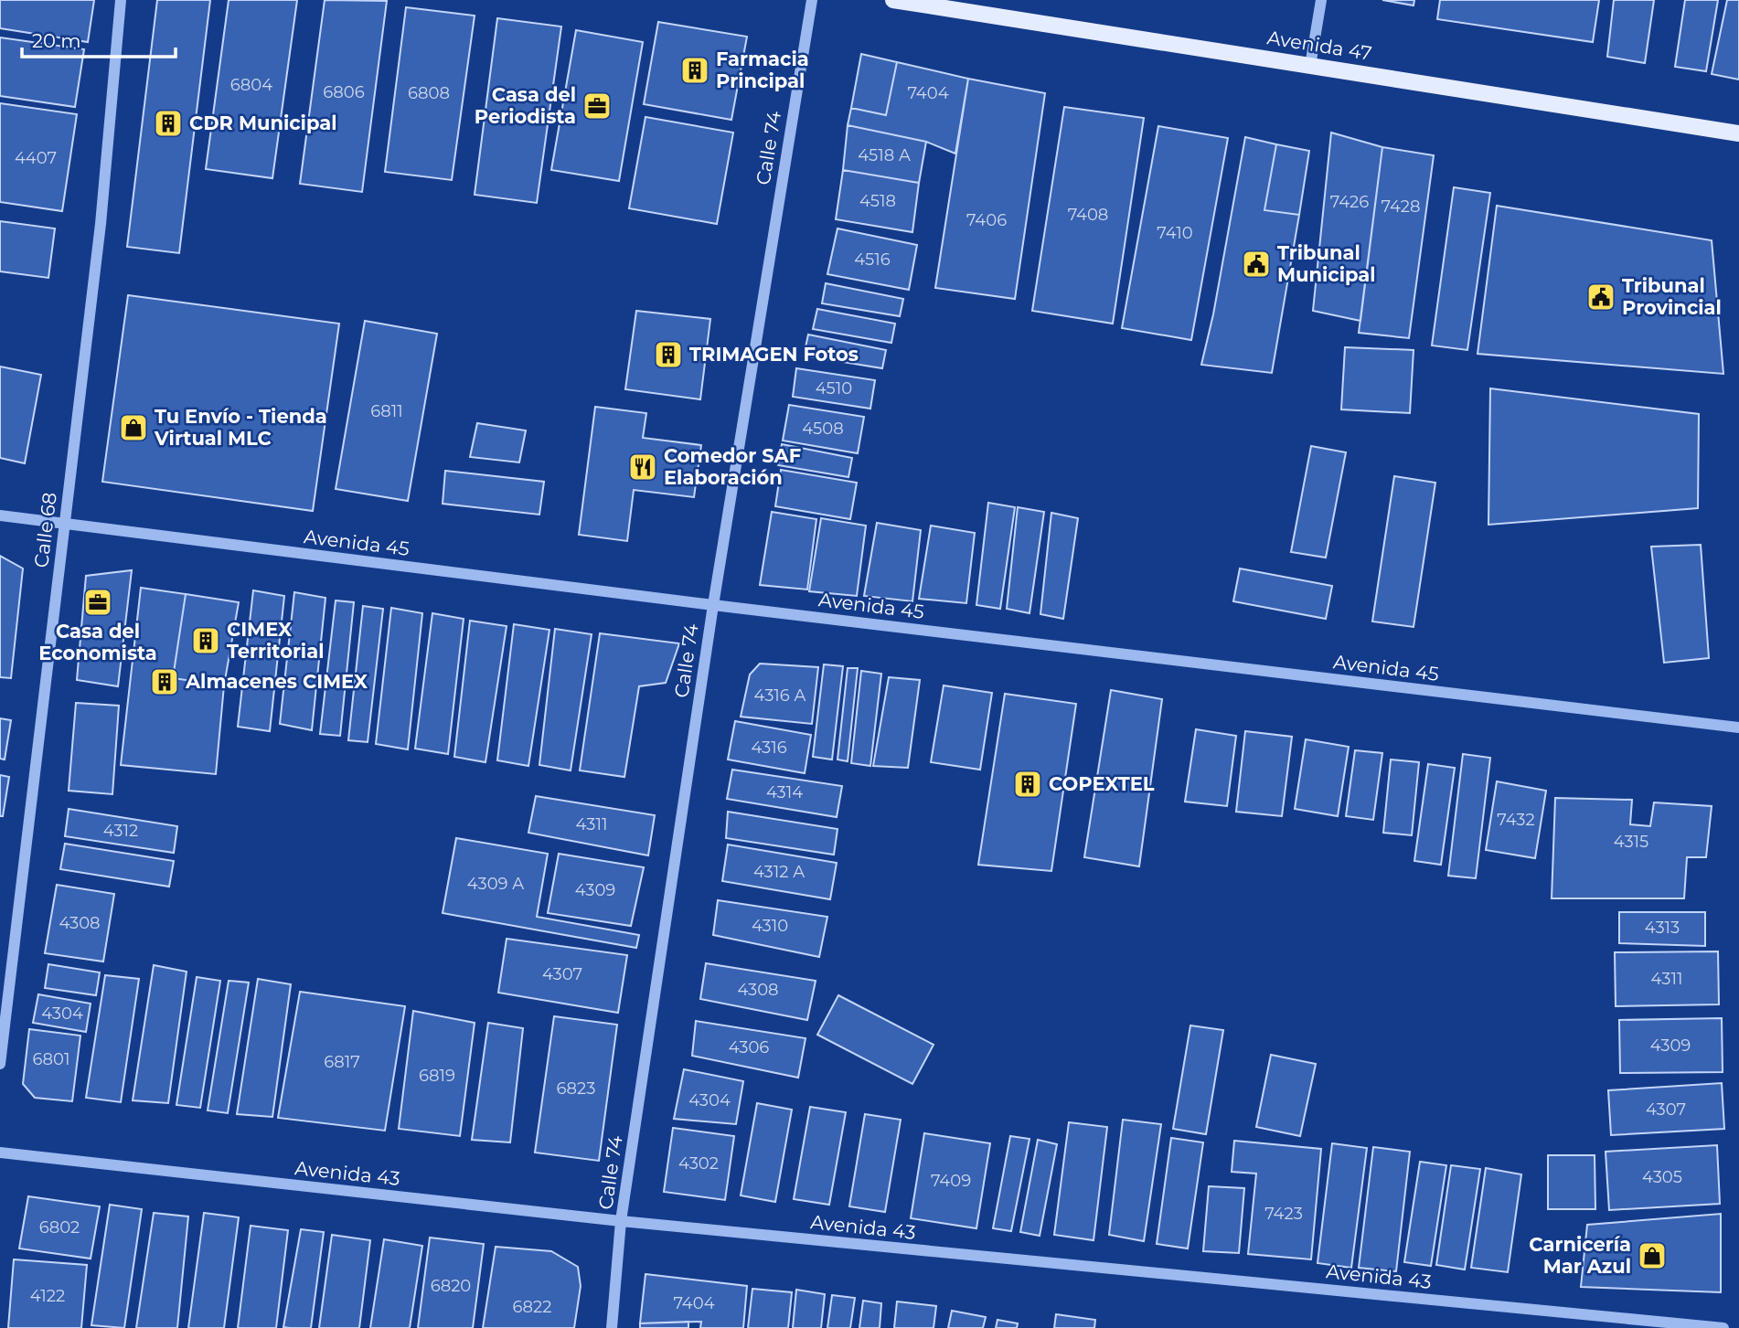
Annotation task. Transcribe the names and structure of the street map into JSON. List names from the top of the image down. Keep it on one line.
{"streets":{"main road":["Avenida 47"],"street":["Calle 74","Calle 68","Avenida 45","Avenida 43"]},"crossings":[["Calle 74","Avenida 45"],["Calle 74","Avenida 43"],["Calle 68","Avenida 45"]],"places":{"building":["Farmacia Principal","CDR Municipal","TRIMAGEN Fotos","CIMEX Territorial","Almacenes CIMEX","COPEXTEL"],"office":["Casa del Periodista","Casa del Economista"],"public building":["Tribunal Municipal","Tribunal Provincial"],"shop":["Tu Envío - Tienda Virtual MLC","Carnicería Mar Azul"],"restaurant":["Comedor SAF Elaboración"]},"house_numbers":["6804","6806","6808","7404","4518 A","4407","4518","7426","7428","7408","7406","7410","4516","4510","6811","4508","4316 A","4316","4314","7432","4311","4312","4315","4312 A","4309 A","4309","4308","4310","4313","4307","4311","4308","4304","4309","4306","6801","6817","6819","6823","4304","4307","4302","4305","7409","7423","6802","6820","4122","7404","6822"],"scale_bar":"20 m"}
